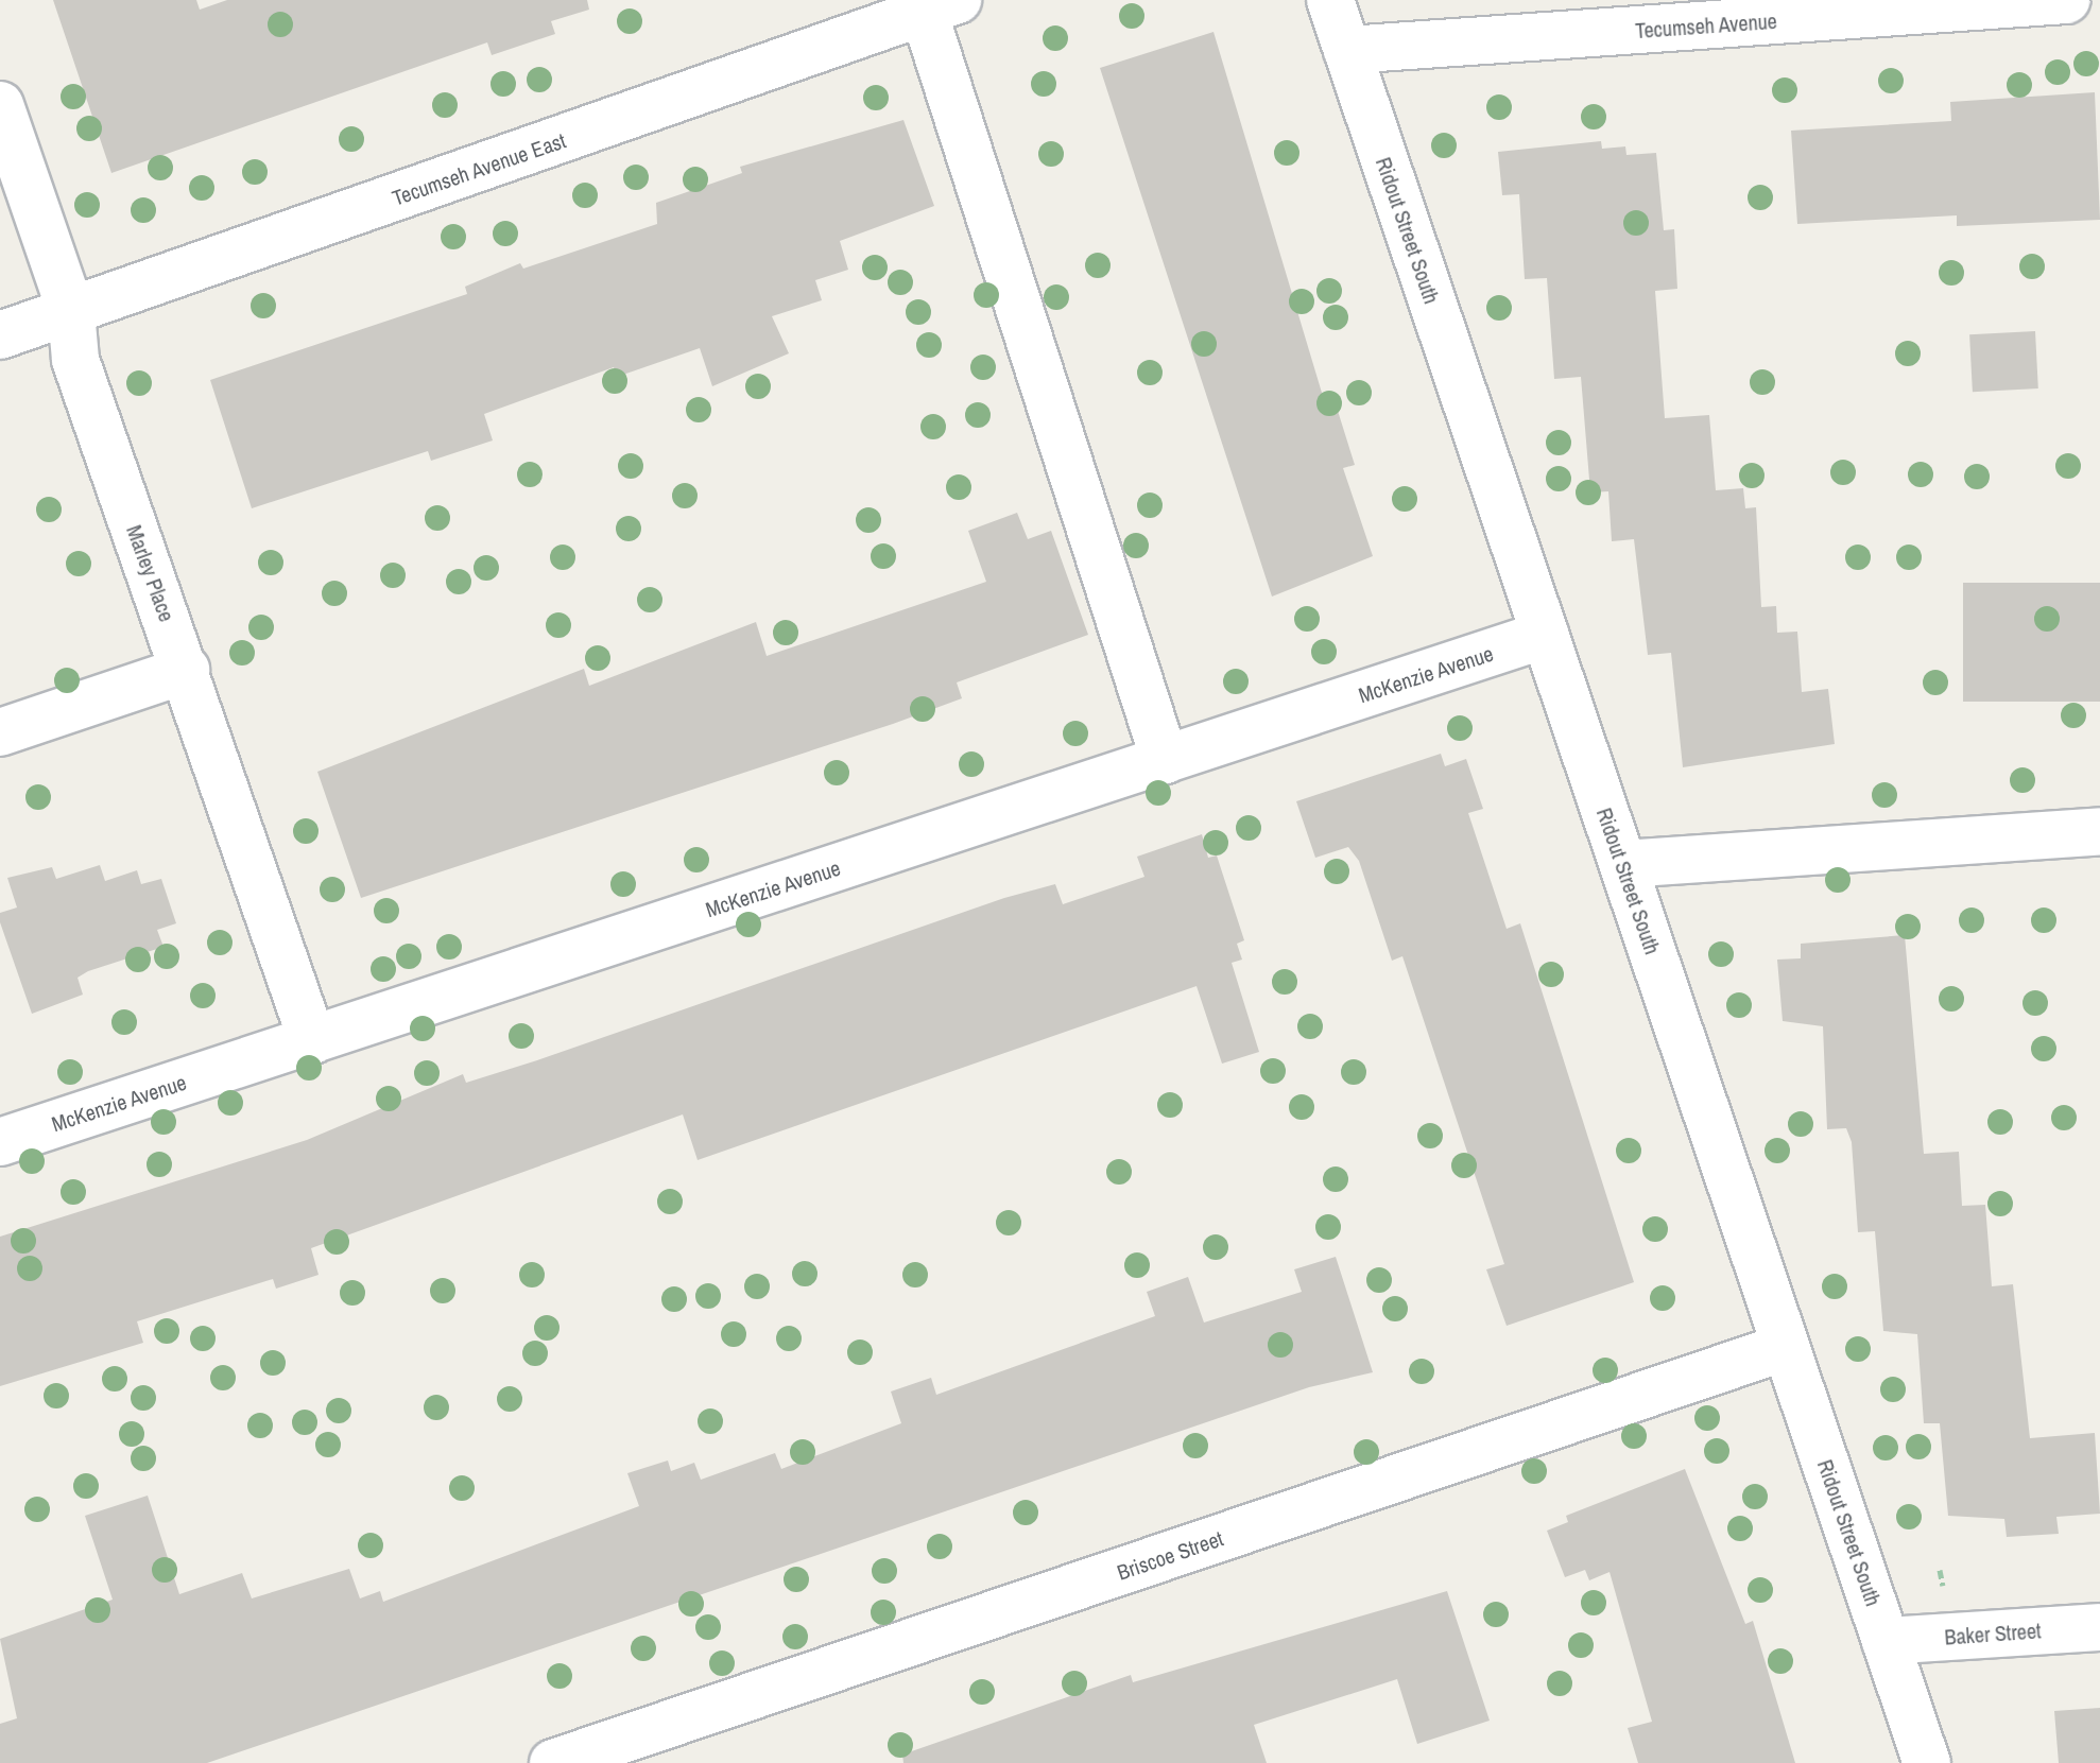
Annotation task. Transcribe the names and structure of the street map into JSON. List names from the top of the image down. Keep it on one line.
{"streets":{"street":["Tecumseh Avenue","Tecumseh Avenue East","Ridout Street South","Marley Place","McKenzie Avenue","Briscoe Street","Baker Street"]},"crossings":[["Tecumseh Avenue","Ridout Street South"],["Tecumseh Avenue East","Marley Place"],["Ridout Street South","McKenzie Avenue"],["Ridout Street South","Briscoe Street"],["Ridout Street South","Baker Street"],["Marley Place","McKenzie Avenue"]]}
